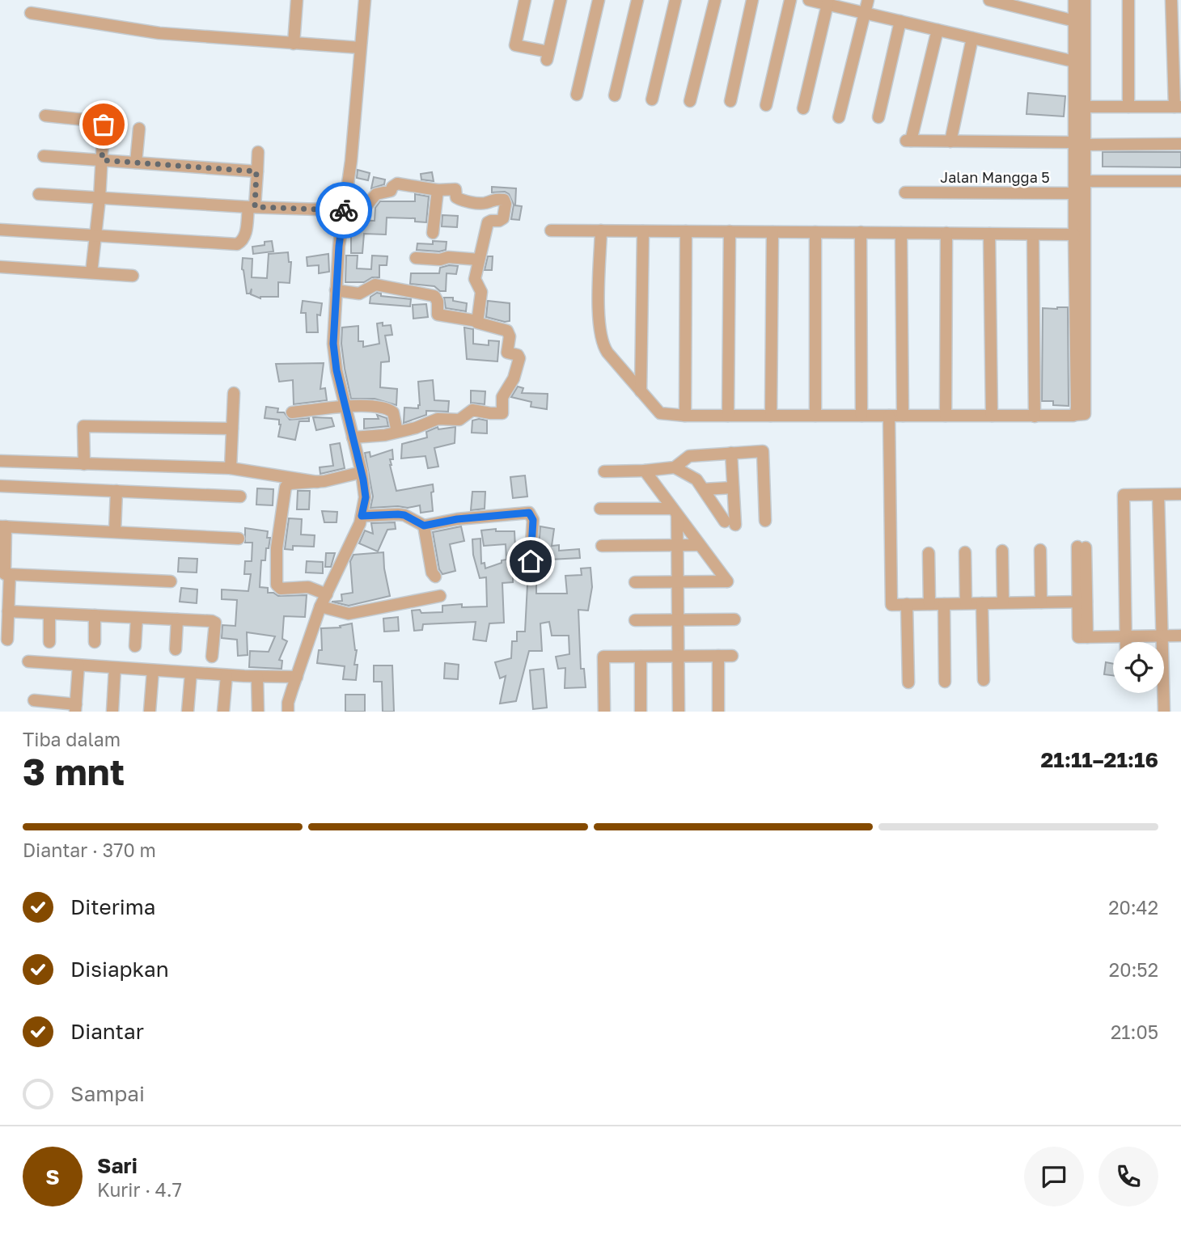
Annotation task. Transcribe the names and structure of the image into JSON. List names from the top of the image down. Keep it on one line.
{"streets":{"street":["Jalan Mangga 5"]},"page":{"heading":["3 mnt","Tiba dalam","21:11–21:16"],"panel":["Sari","Kurir · 4.7"],"bar":"Diantar · 370 m","list":[["Diterima","20:42"],["Disiapkan","20:52"],["Diantar","21:05"],"Sampai"],"round":"S"}}
